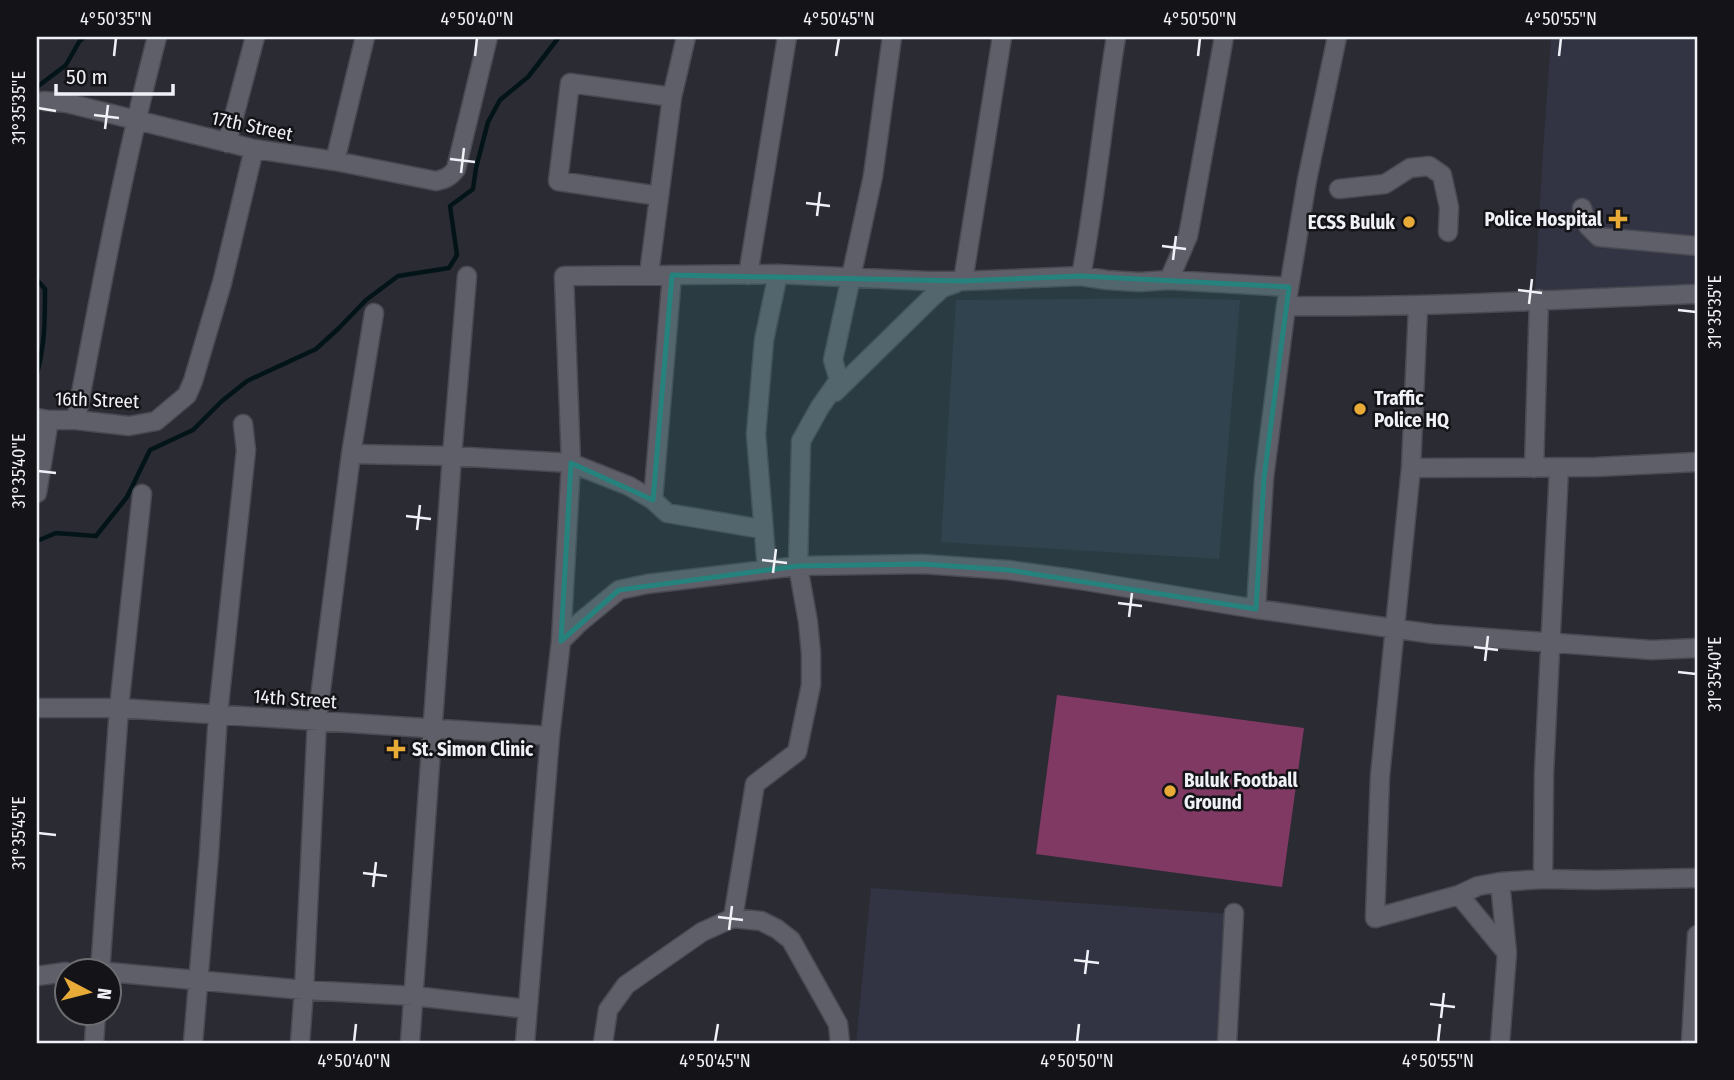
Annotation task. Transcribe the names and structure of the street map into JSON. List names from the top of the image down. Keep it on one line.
{"streets":{"street":["17th Street","16th Street","14th Street"]},"crossings":[["17th Street","16th Street"]],"places":{"health":["Police Hospital","St. Simon Clinic"],"other":["ECSS Buluk","Traffic Police HQ","Buluk Football Ground"]},"scale_bar":"50 m","north":"right","coordinates":["4°50'35\"N","4°50'40\"N","4°50'45\"N","4°50'50\"N","4°50'55\"N","31°35'35\"E","31°35'40\"E","31°35'45\"E"]}
